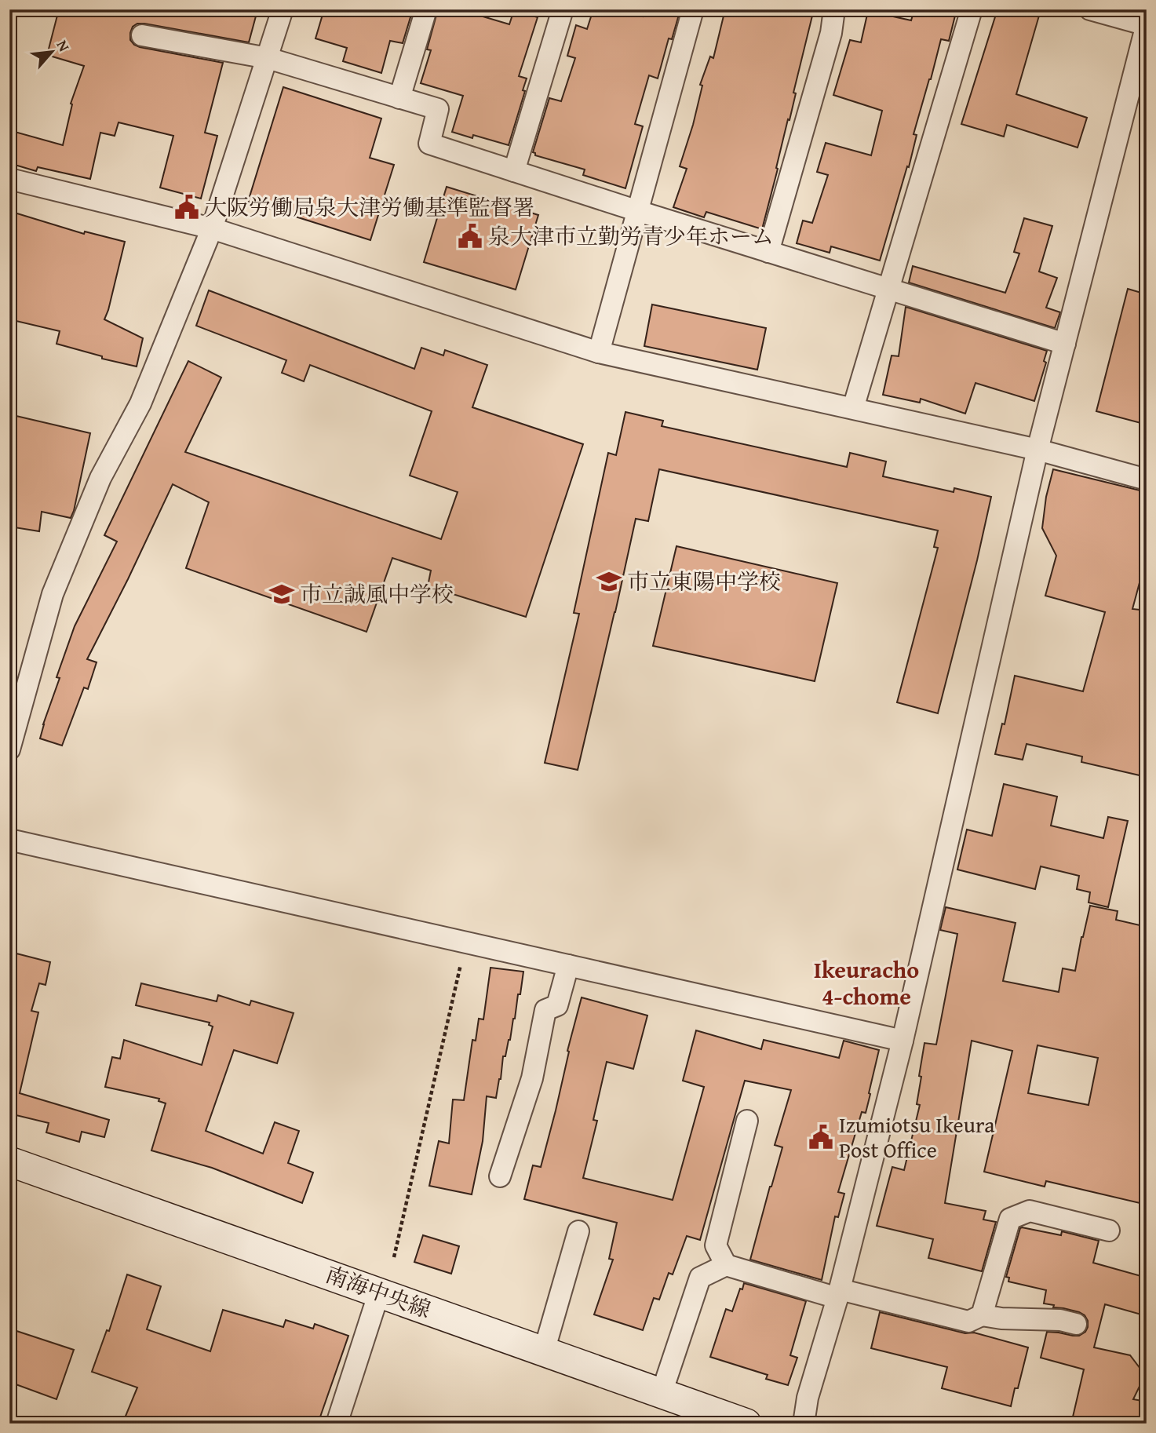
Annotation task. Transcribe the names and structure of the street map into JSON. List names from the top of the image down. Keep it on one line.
{"streets":{"street":["南海中央線"]},"districts":["Ikeuracho 4-chome"],"places":{"public building":["大阪労働局泉大津労働基準監督署","泉大津市立勤労青少年ホーム","Izumiotsu Ikeura Post Office"],"school or university":["市立東陽中学校","市立誠風中学校"]},"north":"top right"}
